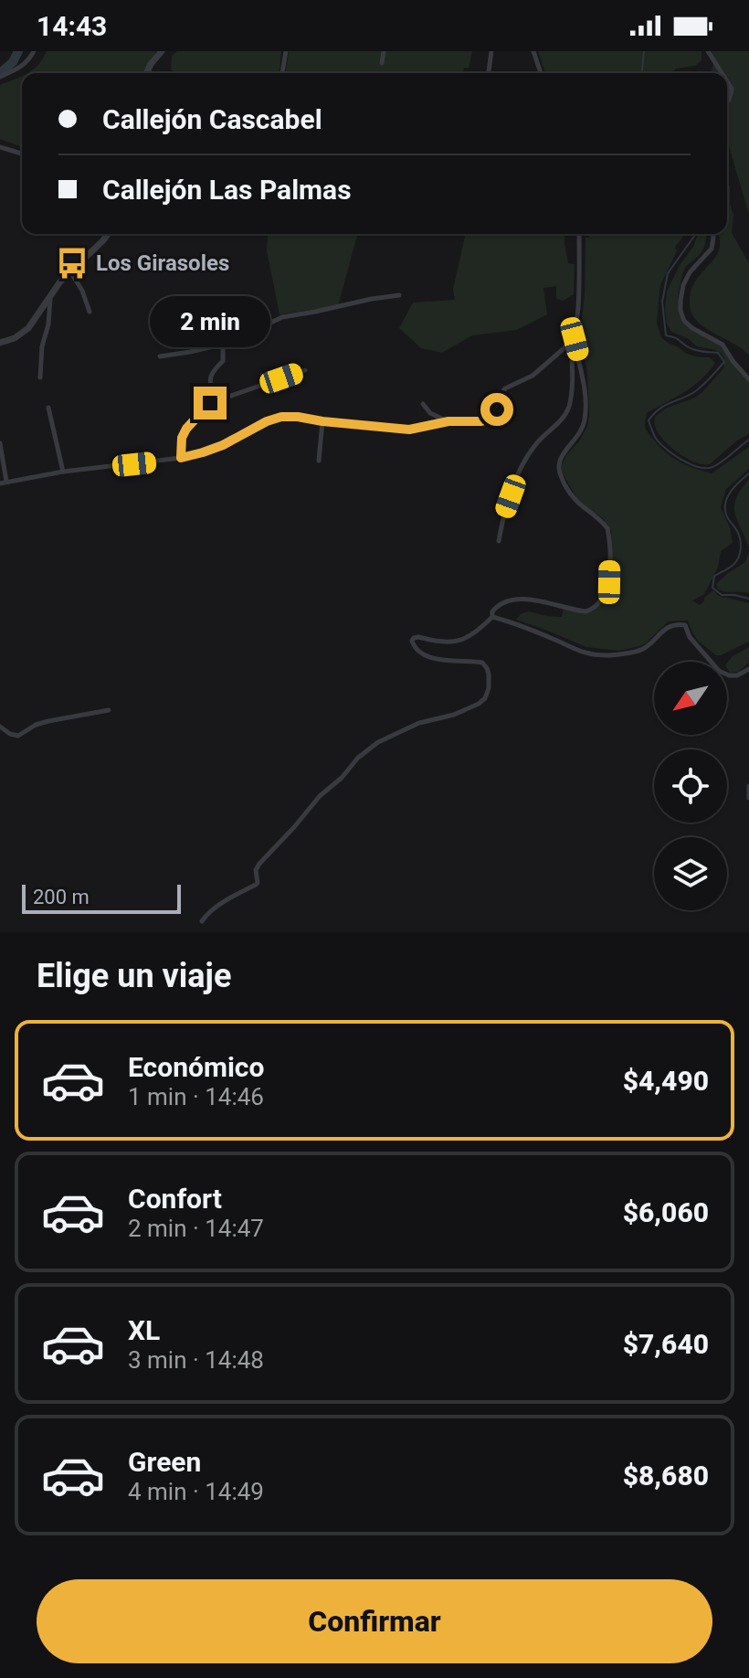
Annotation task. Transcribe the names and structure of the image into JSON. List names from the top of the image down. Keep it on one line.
{"places":{"bus stop":["Los Girasoles"]},"scale_bar":"200 m","north":"bottom left","page":{"status":"14:43","banner":["Callejón Cascabel","Callejón Las Palmas"],"bubble":"2 min","scale":"200 m","heading":"Elige un viaje","list":[{"name":"Económico","note":"1 min · 14:46","value":"$4,490"},{"name":"Confort","note":"2 min · 14:47","value":"$6,060"},{"name":"XL","note":"3 min · 14:48","value":"$7,640"},{"name":"Green","note":"4 min · 14:49","value":"$8,680"}],"buttons":"Confirmar"}}
